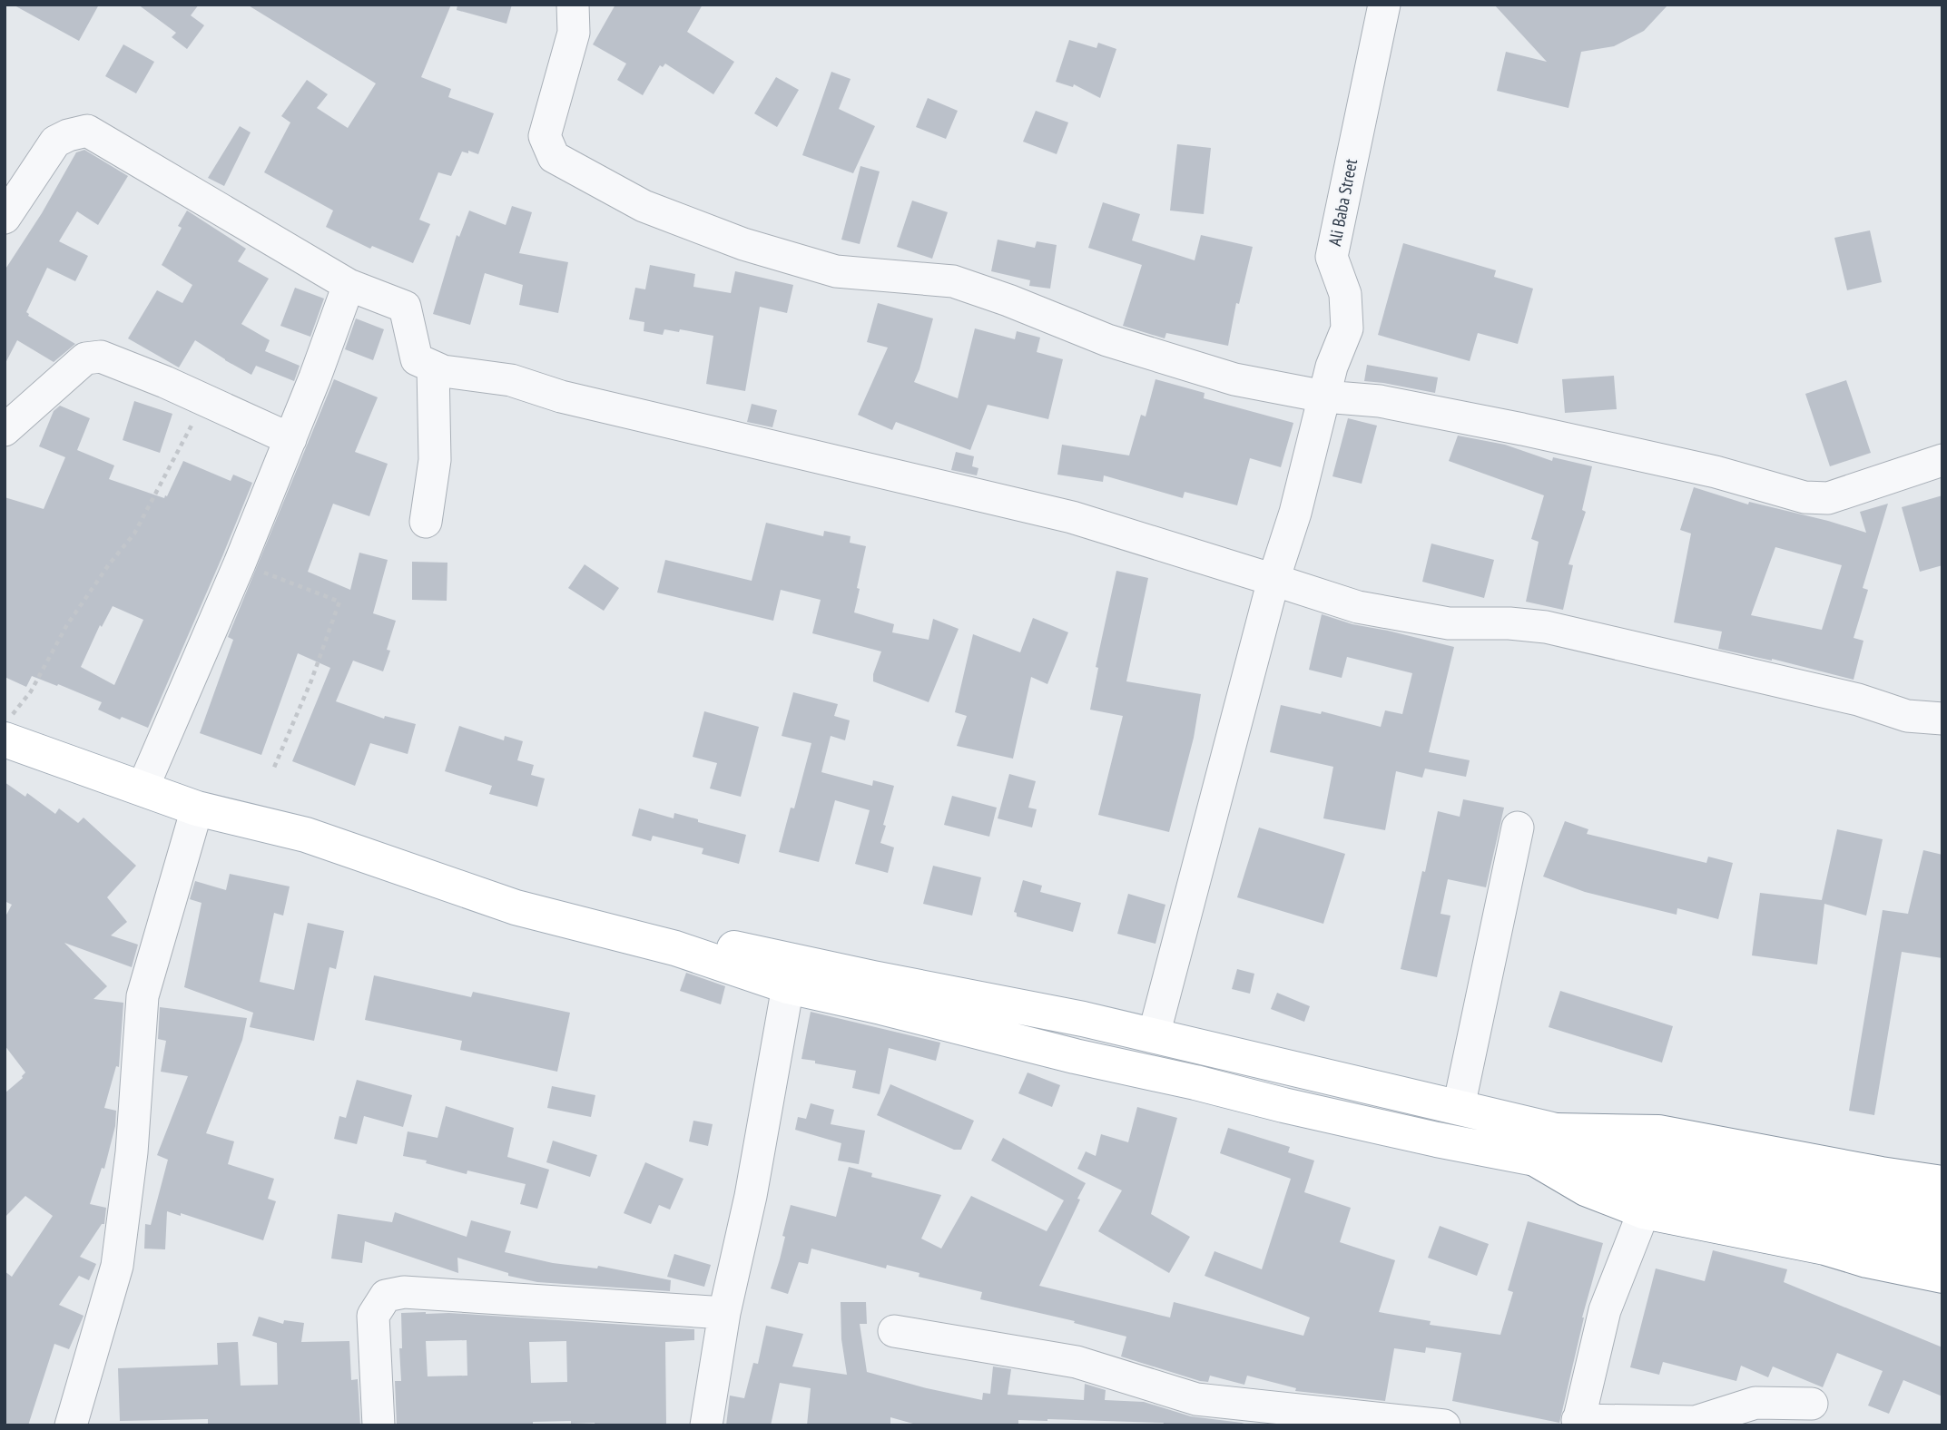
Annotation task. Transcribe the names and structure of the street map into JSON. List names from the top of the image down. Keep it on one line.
{"streets":{"street":["Ali Baba Street"]}}
